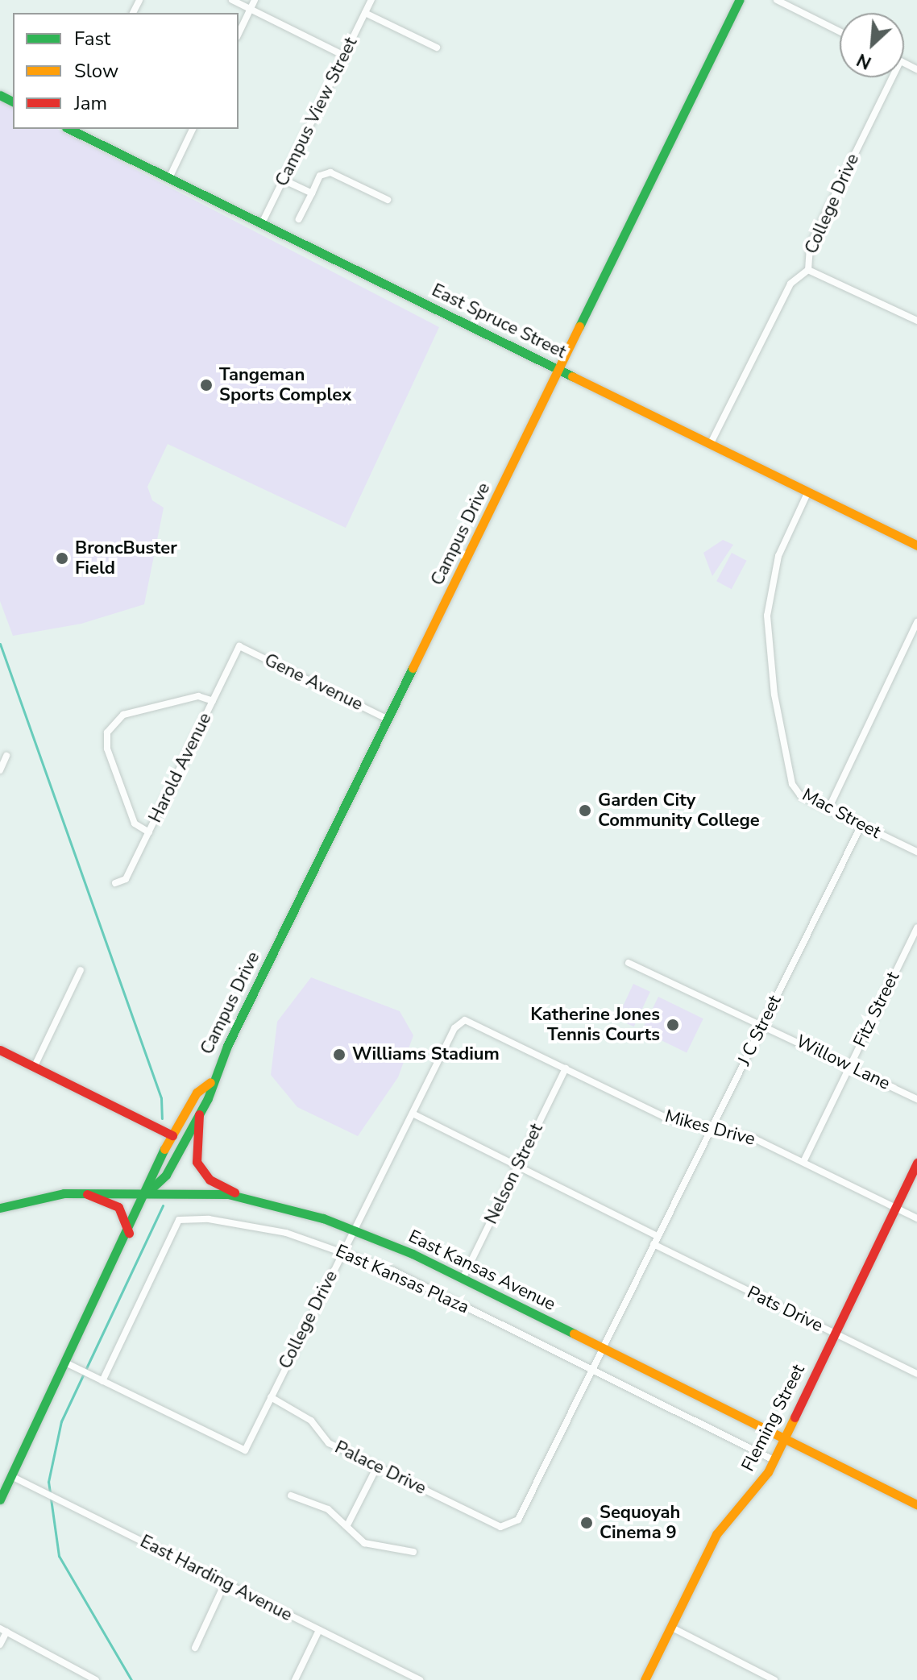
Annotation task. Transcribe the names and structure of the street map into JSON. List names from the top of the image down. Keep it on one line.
{"streets":{"main road":["East Spruce Street","Campus Drive","East Kansas Avenue","Fleming Street"],"street":["Campus View Street","College Drive","Gene Avenue","Harold Avenue","Mac Street","Fitz Street","J C Street","Willow Lane","Mikes Drive","Nelson Street","East Kansas Plaza","Pats Drive","Palace Drive","East Harding Avenue"]},"crossings":[["Campus View Street","East Spruce Street"],["College Drive","East Spruce Street"],["College Drive","Campus Drive"],["College Drive","Mikes Drive"],["College Drive","East Kansas Avenue"],["College Drive","East Kansas Plaza"],["College Drive","Palace Drive"],["East Spruce Street","Campus Drive"],["East Spruce Street","Mac Street"],["Campus Drive","Gene Avenue"],["Campus Drive","East Kansas Avenue"],["Campus Drive","East Harding Avenue"],["Gene Avenue","Harold Avenue"],["Mac Street","J C Street"],["Fitz Street","Willow Lane"],["Fitz Street","Mikes Drive"],["J C Street","Willow Lane"],["J C Street","Mikes Drive"],["J C Street","Pats Drive"],["Mikes Drive","Nelson Street"],["Mikes Drive","Fleming Street"],["Nelson Street","East Kansas Avenue"],["East Kansas Avenue","Fleming Street"],["East Kansas Plaza","Fleming Street"],["East Kansas Plaza","Palace Drive"],["Pats Drive","Fleming Street"]],"places":["Tangeman Sports Complex","BroncBuster Field","Garden City Community College","Katherine Jones Tennis Courts","Williams Stadium","Sequoyah Cinema 9"],"legend":["Fast","Slow","Jam"],"north":"bottom left"}
